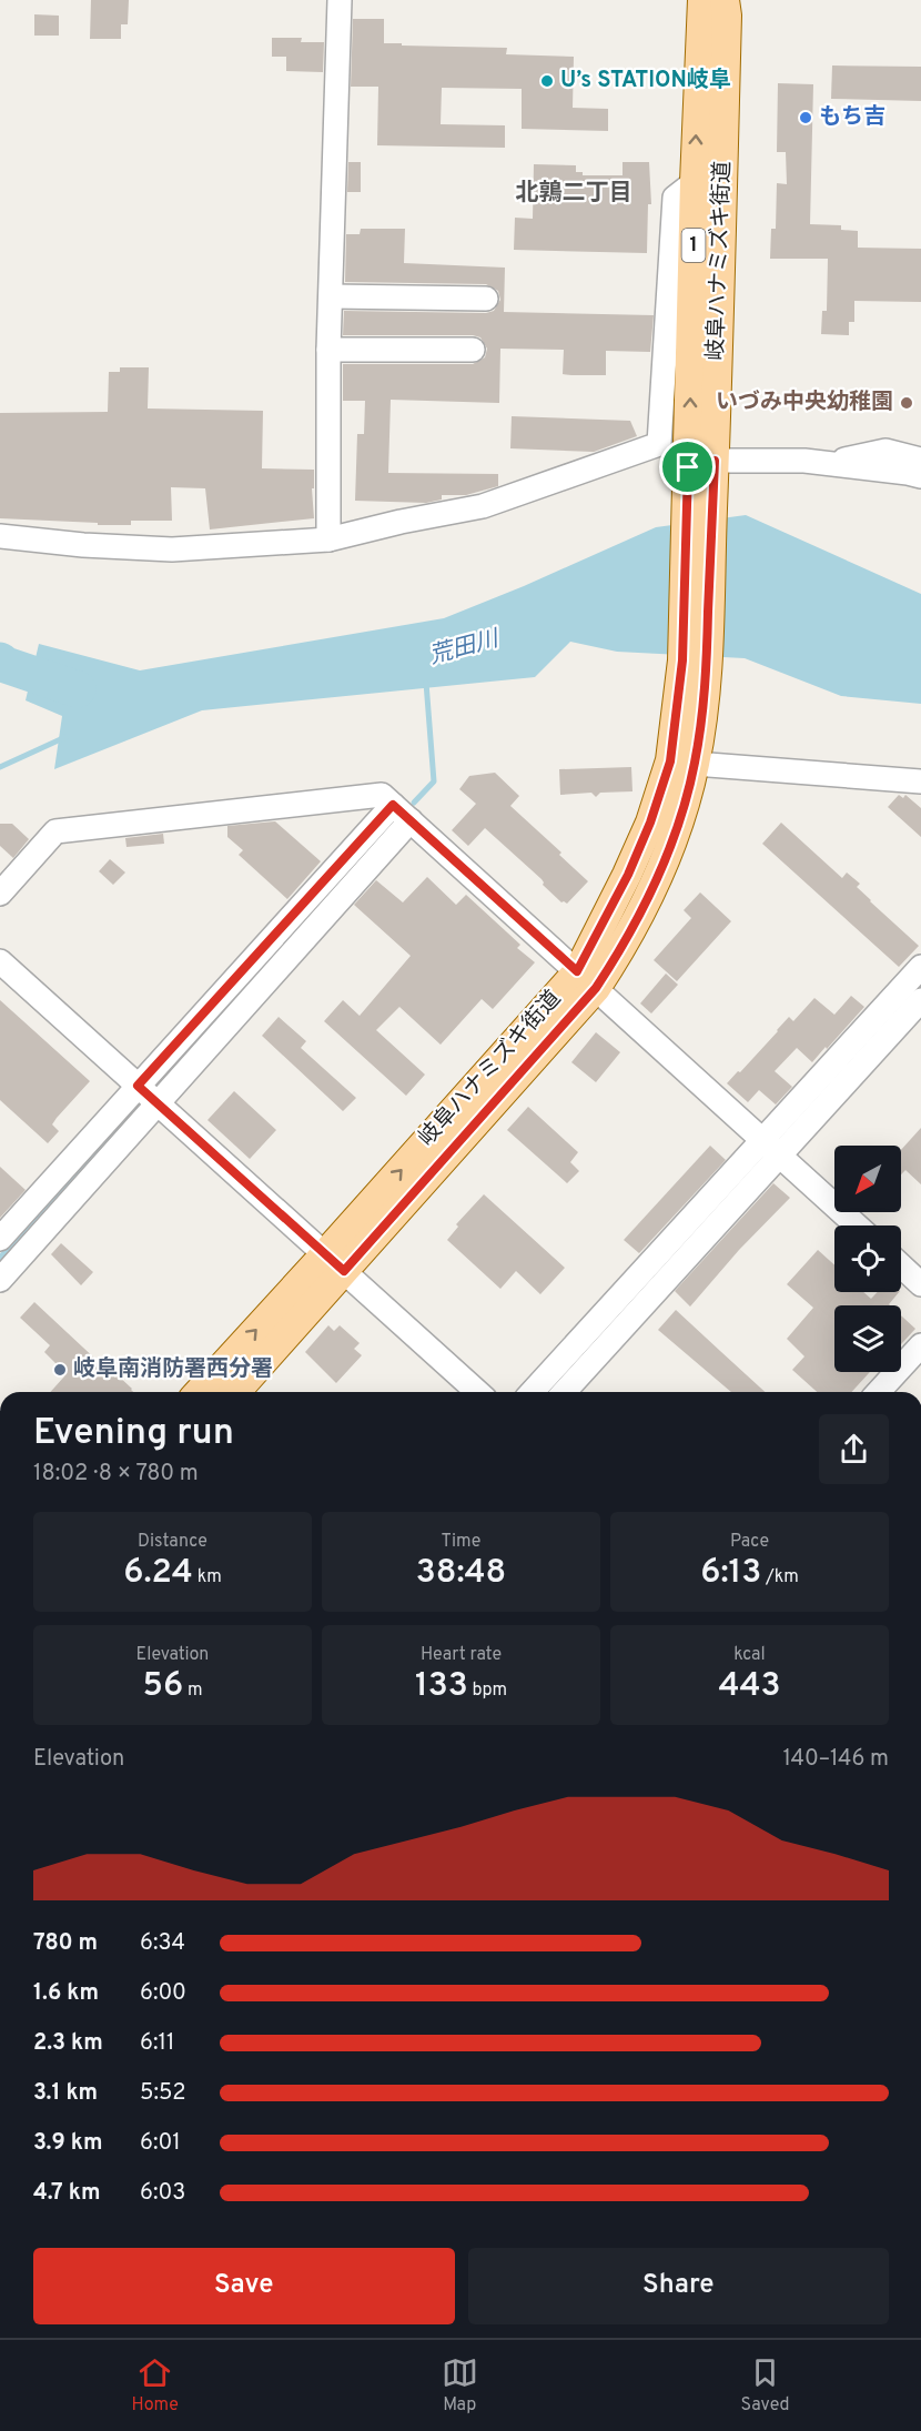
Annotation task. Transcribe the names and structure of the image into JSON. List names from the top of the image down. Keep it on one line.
{"streets":{"main road":["1","岐阜ハナミズキ街道"]},"districts":["北鶉二丁目"],"water":["荒田川"],"places":["U’s STATION岐阜","もち吉","いづみ中央幼稚園","岐阜南消防署西分署"],"north":"bottom left","page":{"heading":["Evening run","18:02 · 8 × 780 m"],"stats":[["Distance","6.24 km"],["Time","38:48"],["Pace","6:13 /km"],["Elevation","56 m"],["Heart rate","133 bpm"],["kcal","443"]],"chart":["Elevation","140–146 m"],"list":[{"name":"780 m","note":"6:34"},{"name":"1.6 km","note":"6:00"},{"name":"2.3 km","note":"6:11"},{"name":"3.1 km","note":"5:52"},{"name":"3.9 km","note":"6:01"},{"name":"4.7 km","note":"6:03"}],"buttons":["Save","Share"],"tabs":["Home","Map","Saved"]}}
